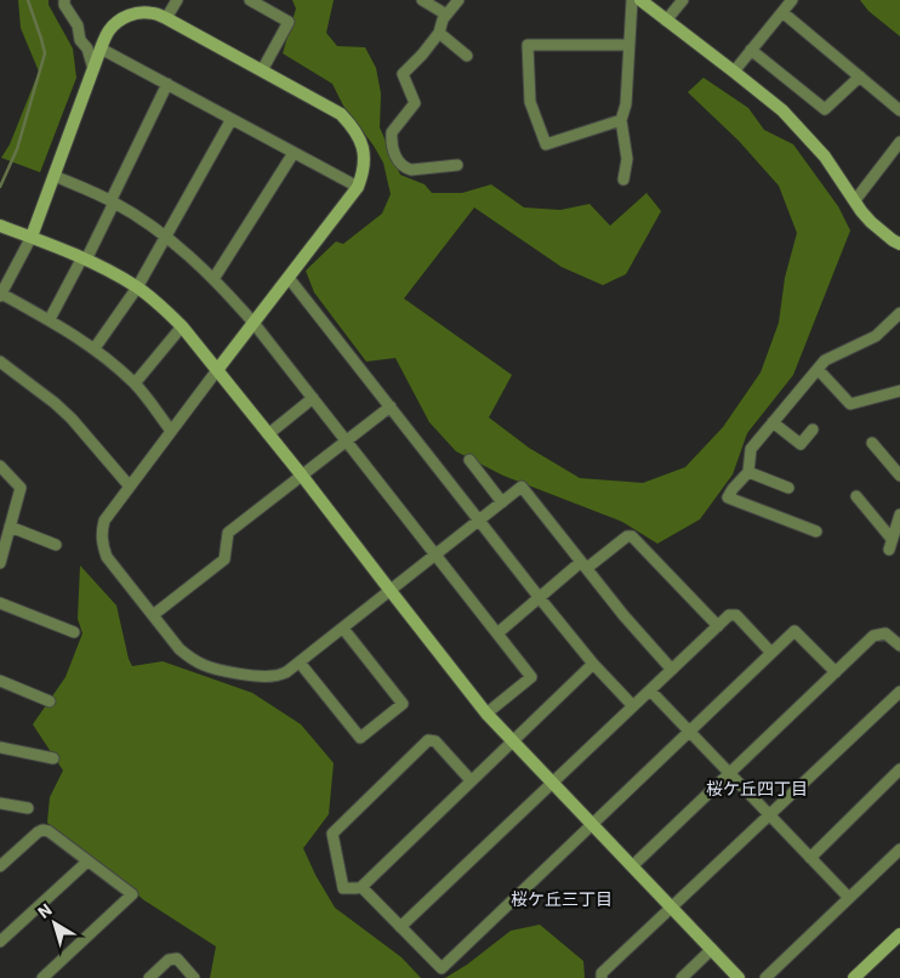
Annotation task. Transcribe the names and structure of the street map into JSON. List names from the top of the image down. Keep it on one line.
{"districts":["桜ケ丘四丁目","桜ケ丘三丁目"],"north":"top left"}
